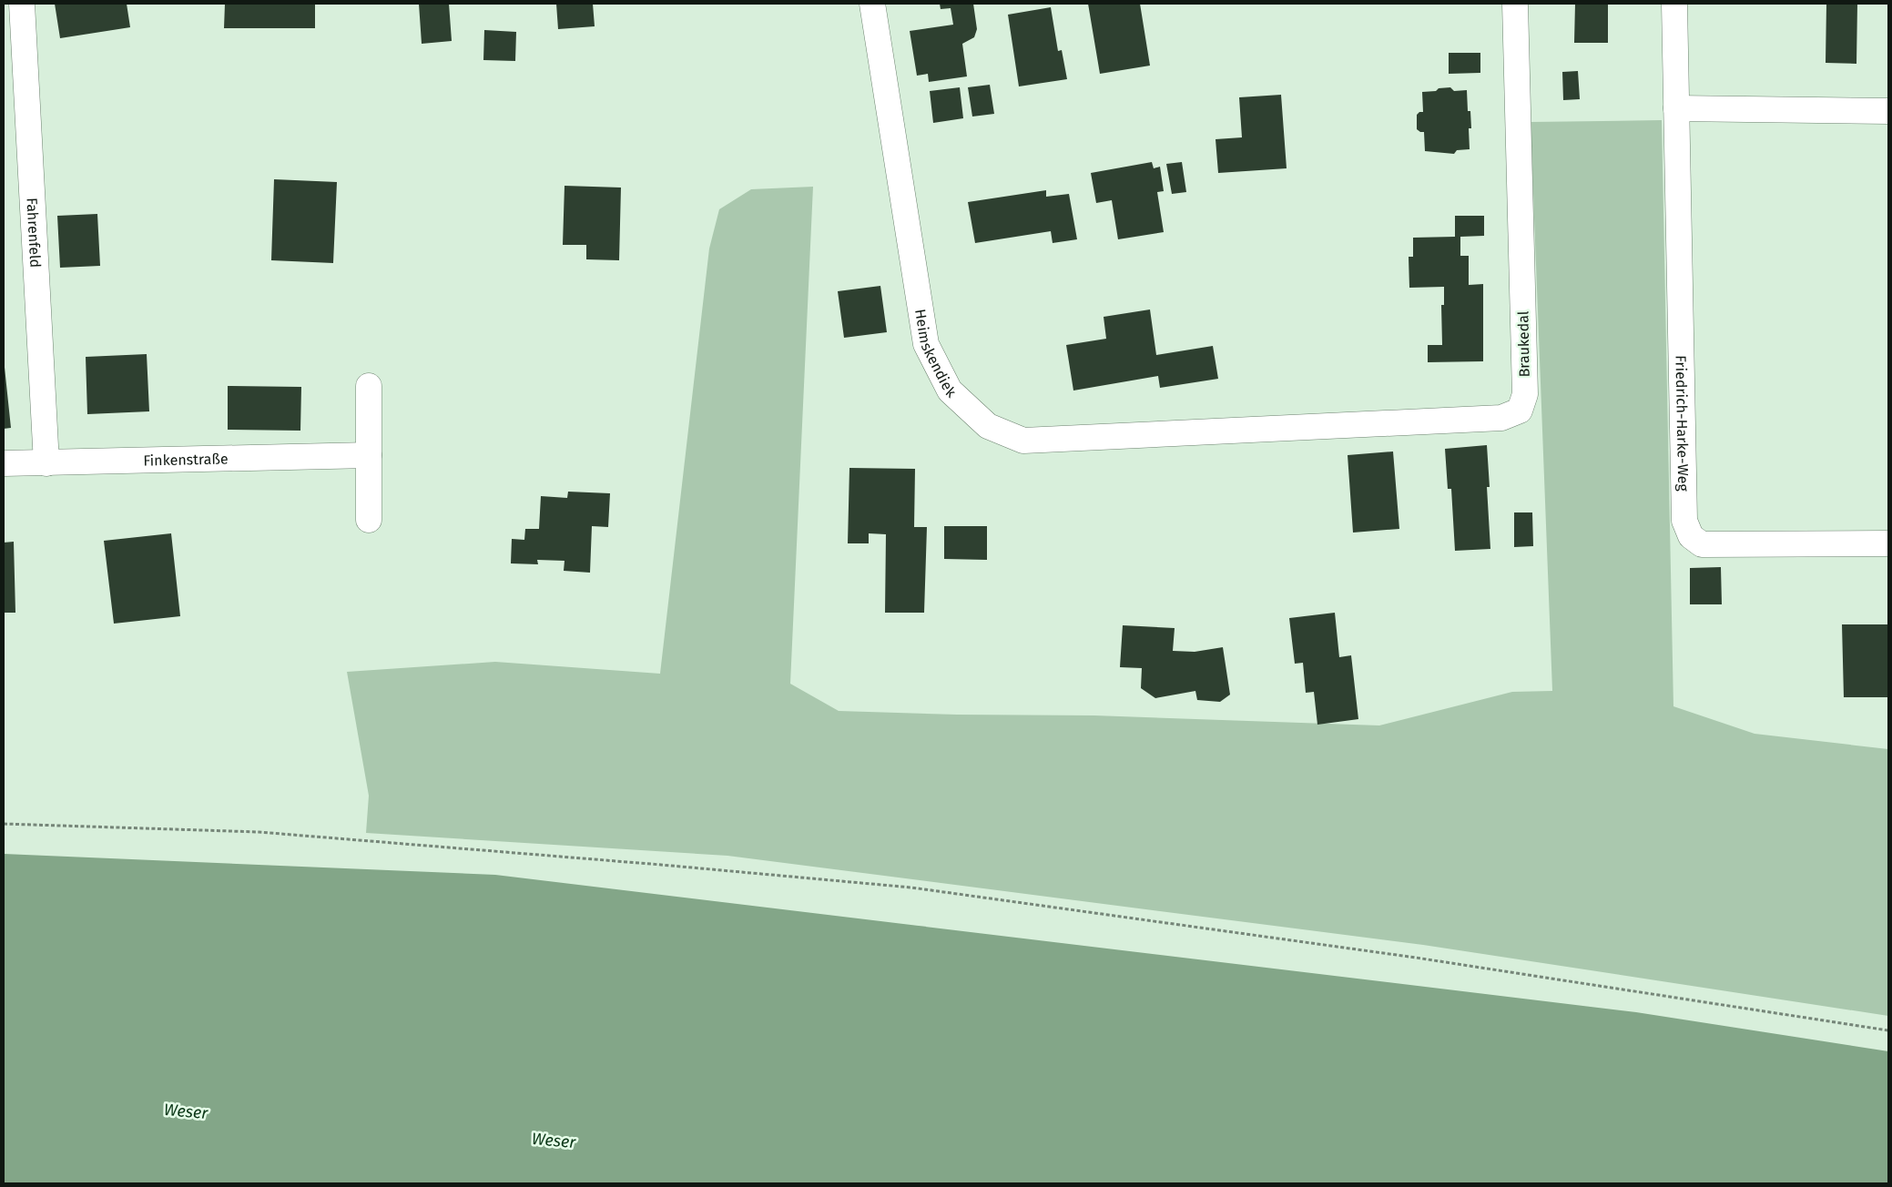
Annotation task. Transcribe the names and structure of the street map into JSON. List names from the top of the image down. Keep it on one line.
{"streets":{"street":["Fahrenfeld","Braukedal","Heimskendiek","Friedrich-Harke-Weg","Finkenstraße"]},"crossings":[["Fahrenfeld","Finkenstraße"],["Braukedal","Heimskendiek"]],"water":["Weser"]}
